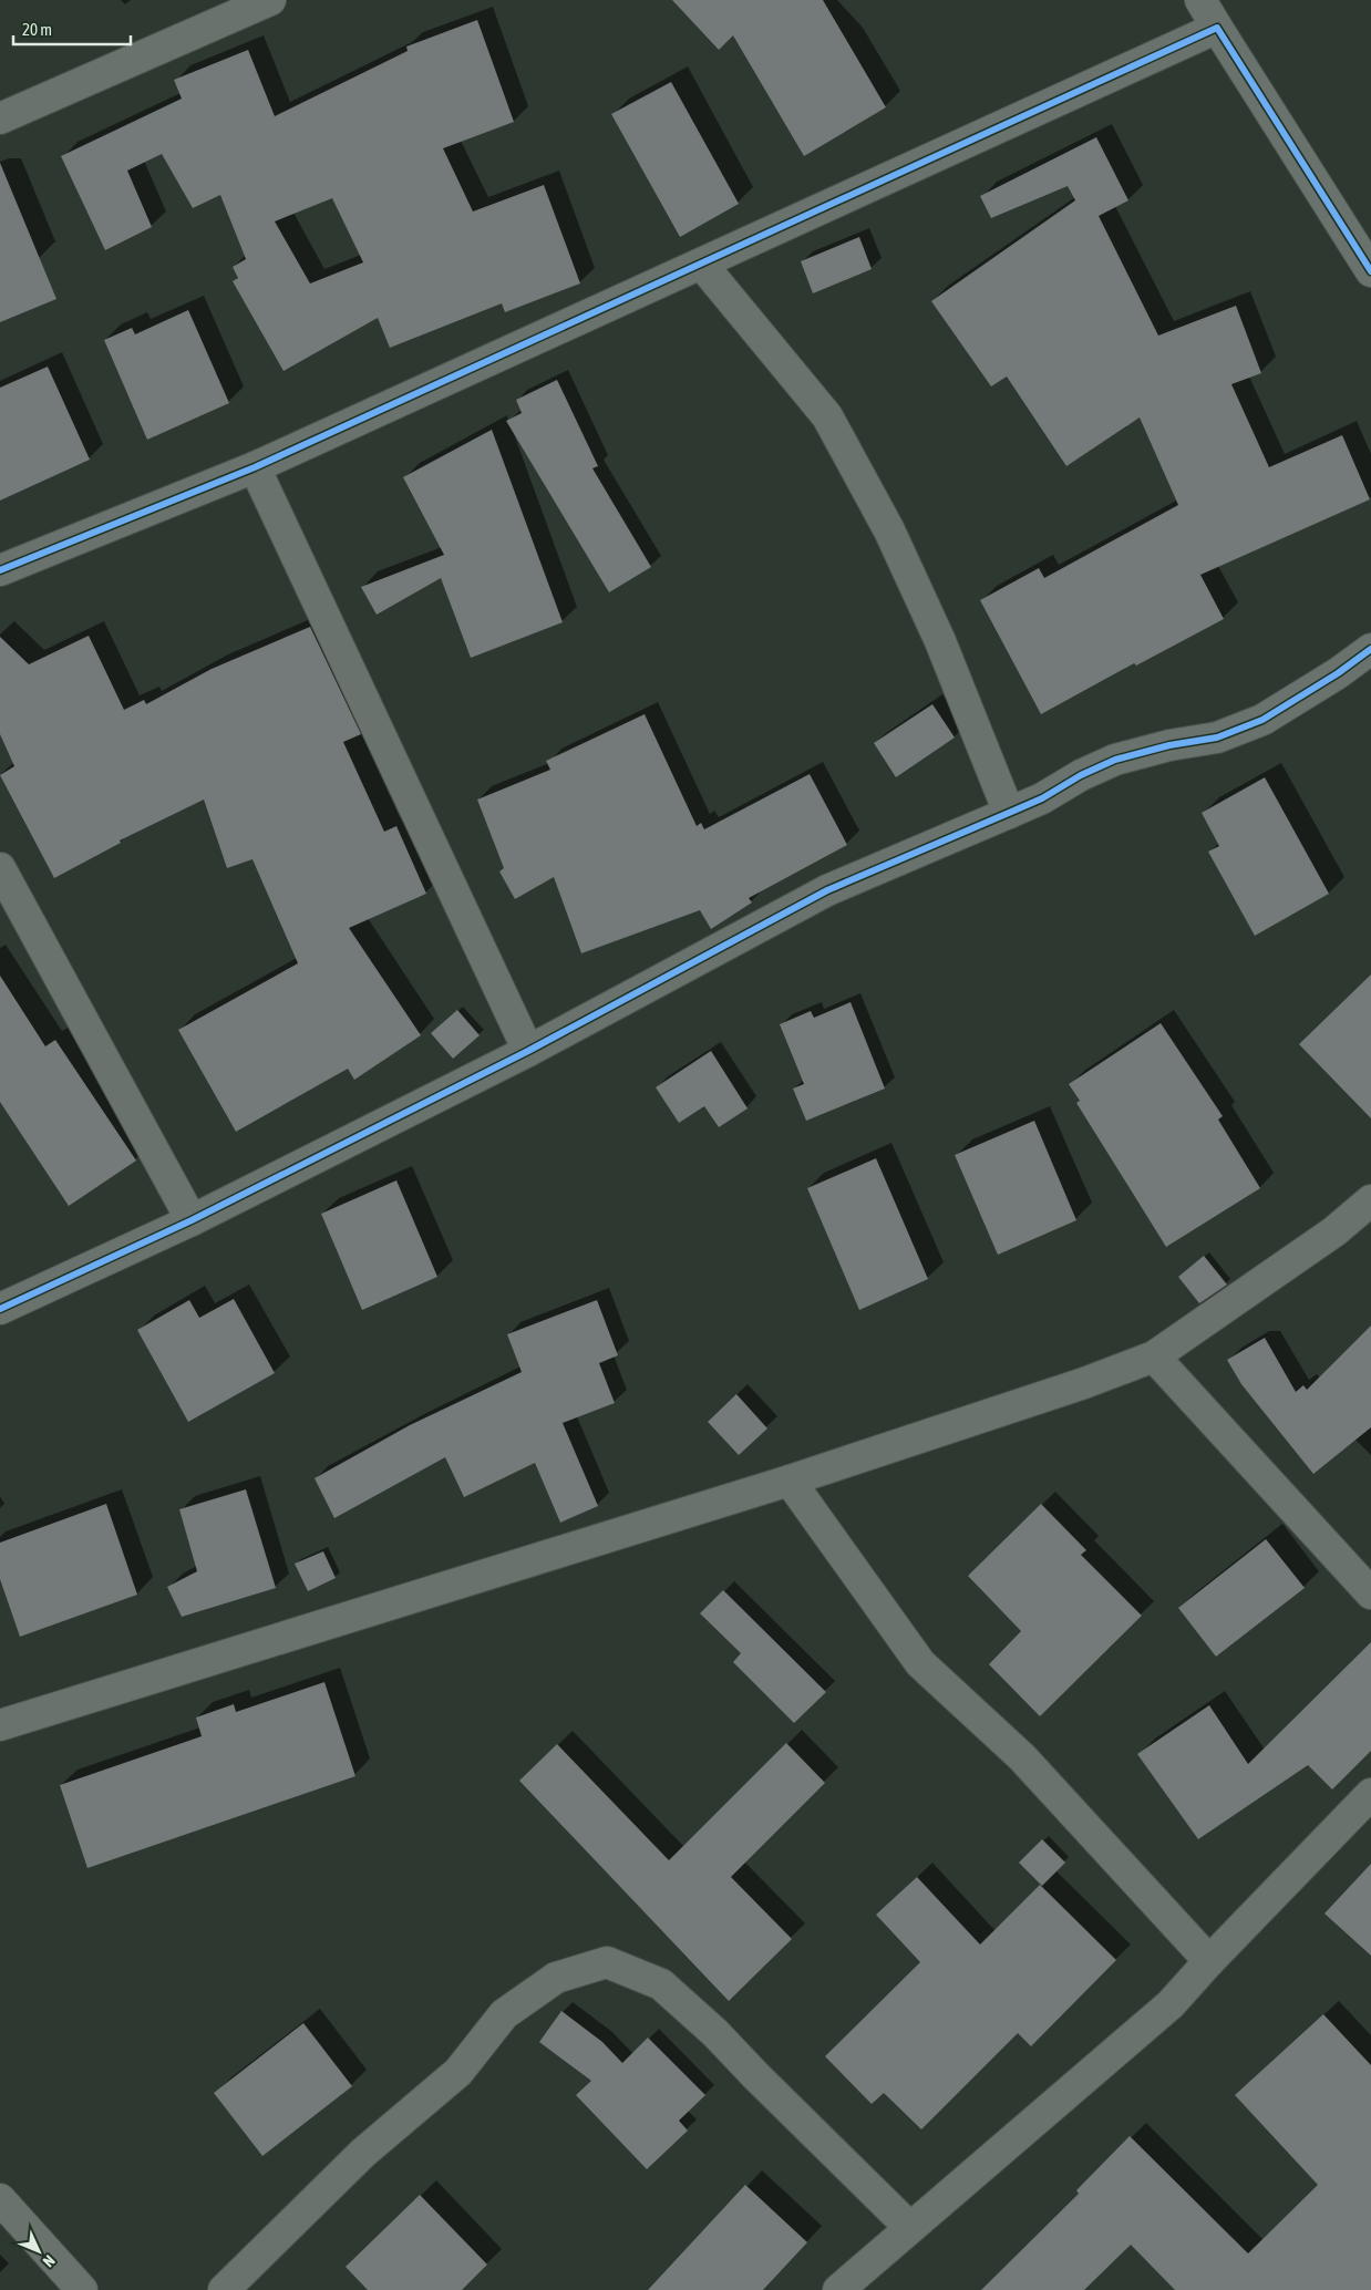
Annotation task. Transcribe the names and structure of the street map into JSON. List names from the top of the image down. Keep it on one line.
{"scale_bar":"20 m","north":"bottom right"}
